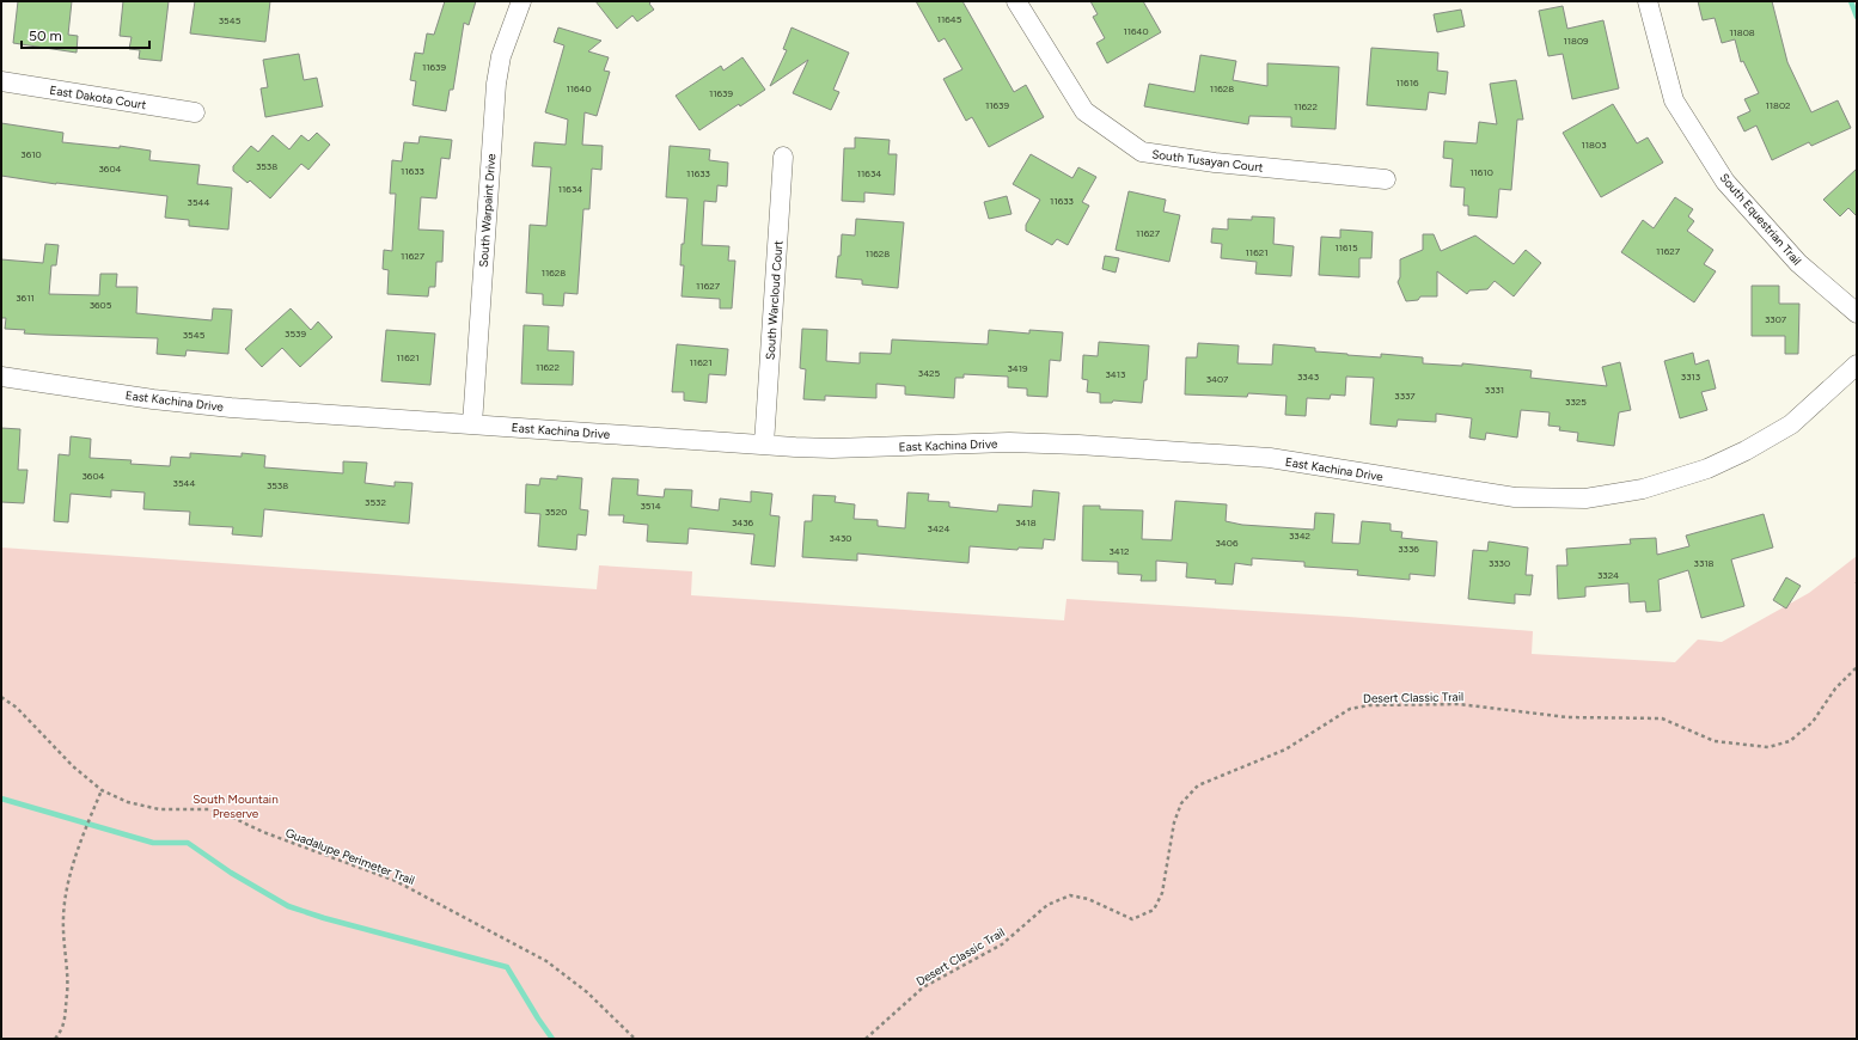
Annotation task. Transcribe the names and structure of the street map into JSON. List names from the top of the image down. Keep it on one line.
{"streets":{"street":["East Dakota Court","South Tusayan Court","South Warpaint Drive","South Equestrian Trail","South Warcloud Court","East Kachina Drive"],"path":["Desert Classic Trail","Guadalupe Perimeter Trail"]},"crossings":[["South Warpaint Drive","East Kachina Drive"],["South Warcloud Court","East Kachina Drive"]],"parks":["South Mountain Preserve"],"house_numbers":["11645","3545","11640","11808","11809","11639","11616","11640","11628","11639","11639","11802","11622","11803","3610","3538","3604","11633","11610","11633","11634","11634","11633","3544","11627","11615","11627","11621","11628","11627","11628","11627","3611","3605","3307","3539","3545","11621","11621","11622","3419","3425","3413","3343","3313","3407","3331","3337","3325","3604","3544","3538","3532","3514","3520","3436","3418","3424","3342","3430","3406","3336","3412","3330","3318","3324"],"scale_bar":"50 m"}
